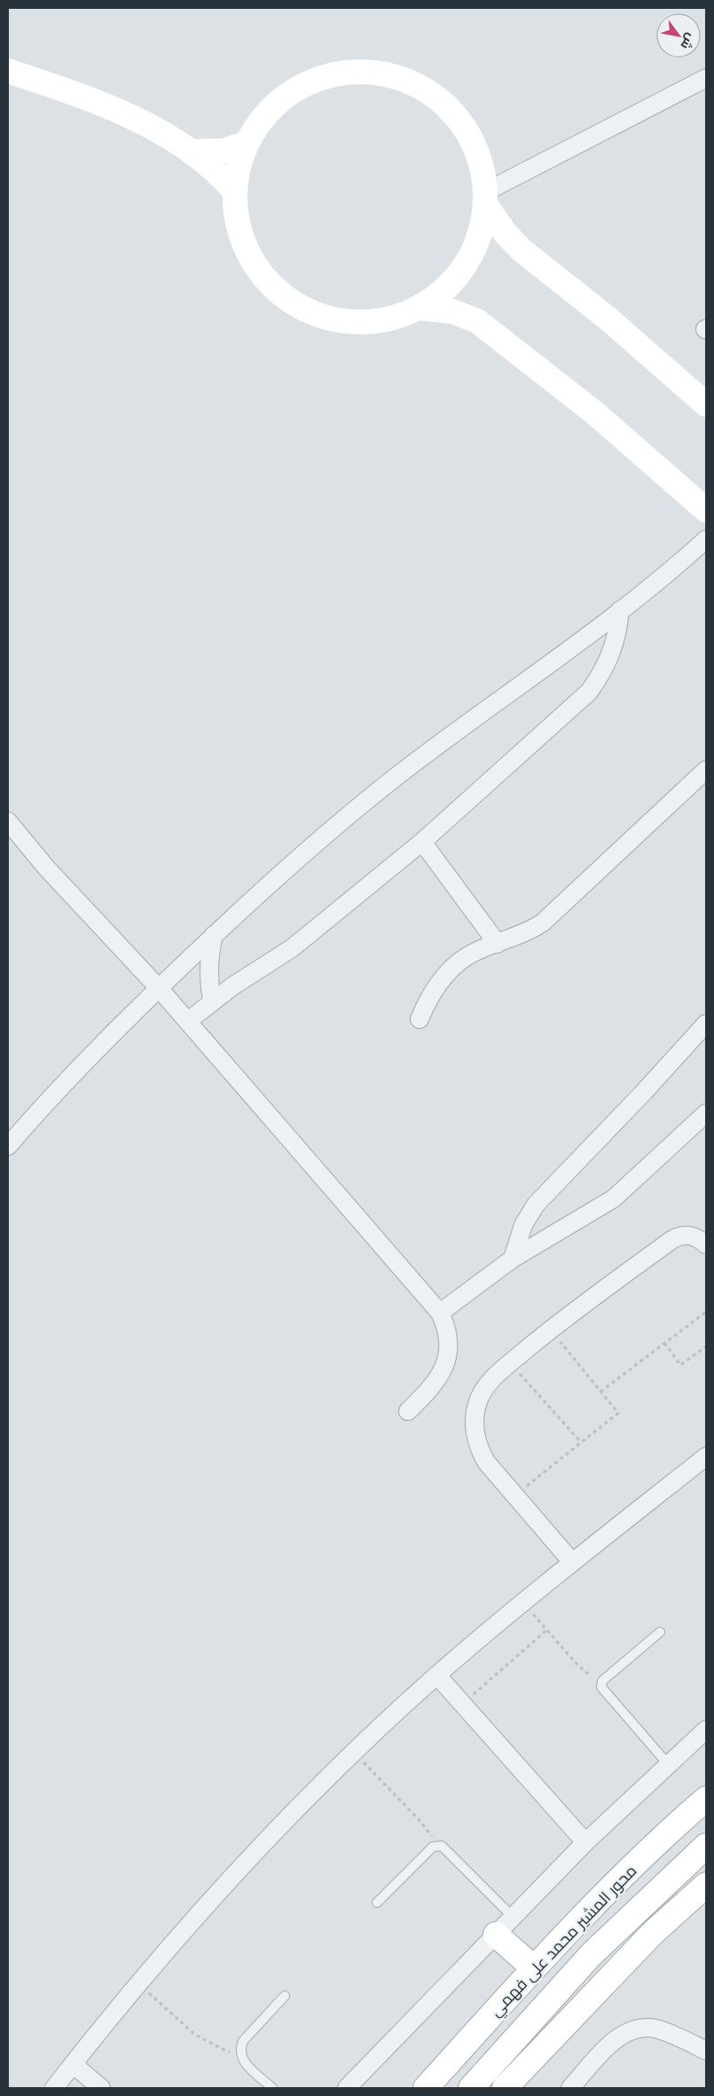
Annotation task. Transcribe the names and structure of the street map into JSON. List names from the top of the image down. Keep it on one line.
{"streets":{"street":["محور المشير محمد على فهمي"]},"north":"bottom right"}
